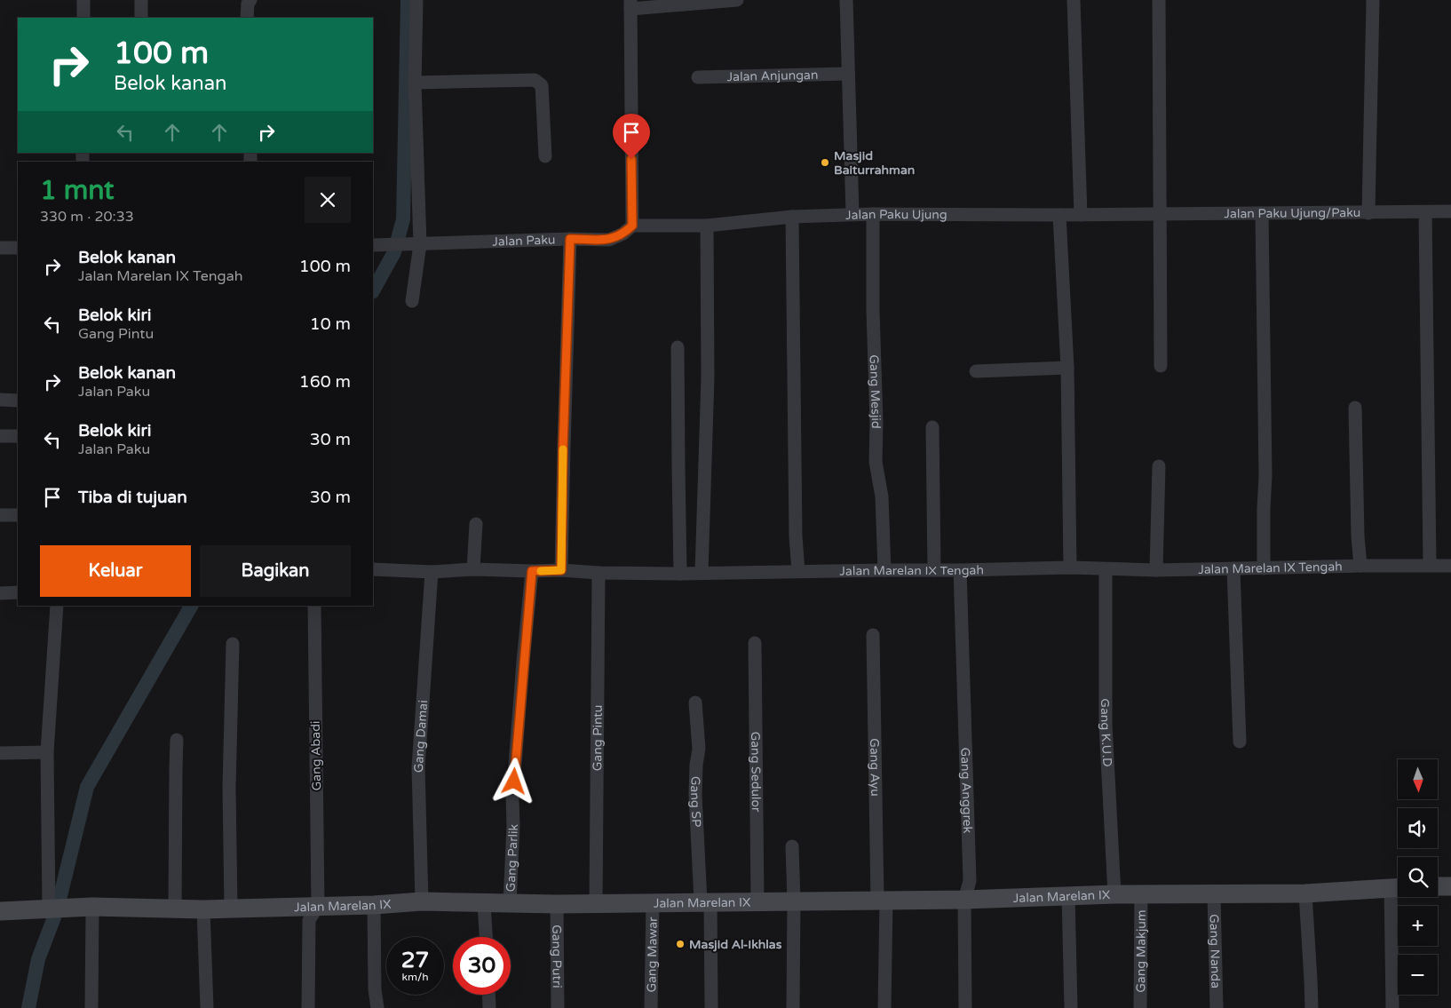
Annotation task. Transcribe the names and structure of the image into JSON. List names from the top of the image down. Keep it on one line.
{"streets":{"main road":["Jalan Marelan IX"],"street":["Jalan Anjungan","Jalan Paku Ujung/Paku","Jalan Paku Ujung","Jalan Paku","Gang Mesjid","Jalan Marelan IX Tengah","Gang K.U.D","Gang Damai","Gang Pintu","Gang Abadi","Gang Ayu","Gang Sedulor","Gang Anggrek","Gang SP","Gang Parlik","Gang Makjum","Gang Nanda","Gang Putri","Gang Mawar"]},"crossings":[["Jalan Paku Ujung/Paku","Jalan Paku Ujung"],["Jalan Paku Ujung","Jalan Paku"],["Jalan Paku Ujung","Gang Mesjid"],["Gang Mesjid","Jalan Marelan IX Tengah"],["Jalan Marelan IX Tengah","Gang K.U.D"],["Jalan Marelan IX Tengah","Gang Damai"],["Jalan Marelan IX Tengah","Gang Pintu"],["Jalan Marelan IX Tengah","Gang Anggrek"],["Jalan Marelan IX Tengah","Gang Parlik"],["Gang K.U.D","Jalan Marelan IX"],["Gang Damai","Jalan Marelan IX"],["Gang Pintu","Jalan Marelan IX"],["Gang Abadi","Jalan Marelan IX"],["Gang Ayu","Jalan Marelan IX"],["Gang Sedulor","Jalan Marelan IX"],["Gang Anggrek","Jalan Marelan IX"],["Gang SP","Jalan Marelan IX"],["Gang Parlik","Jalan Marelan IX"],["Jalan Marelan IX","Gang Makjum"],["Jalan Marelan IX","Gang Nanda"],["Jalan Marelan IX","Gang Putri"],["Jalan Marelan IX","Gang Mawar"]],"places":["Masjid Baiturrahman","Masjid Al-Ikhlas"],"north":"bottom","page":{"turn":["100 m","Belok kanan"],"heading":["1 mnt","330 m · 20:33"],"list":[{"name":"Belok kanan","note":"Jalan Marelan IX Tengah","value":"100 m"},{"name":"Belok kiri","note":"Gang Pintu","value":"10 m"},{"name":"Belok kanan","note":"Jalan Paku","value":"160 m"},{"name":"Belok kiri","note":"Jalan Paku","value":"30 m"},{"name":"Tiba di tujuan","value":"30 m"}],"buttons":["Keluar","Bagikan"],"map_buttons":["+","−"],"speed":"27 km/h","limit":"30"}}
